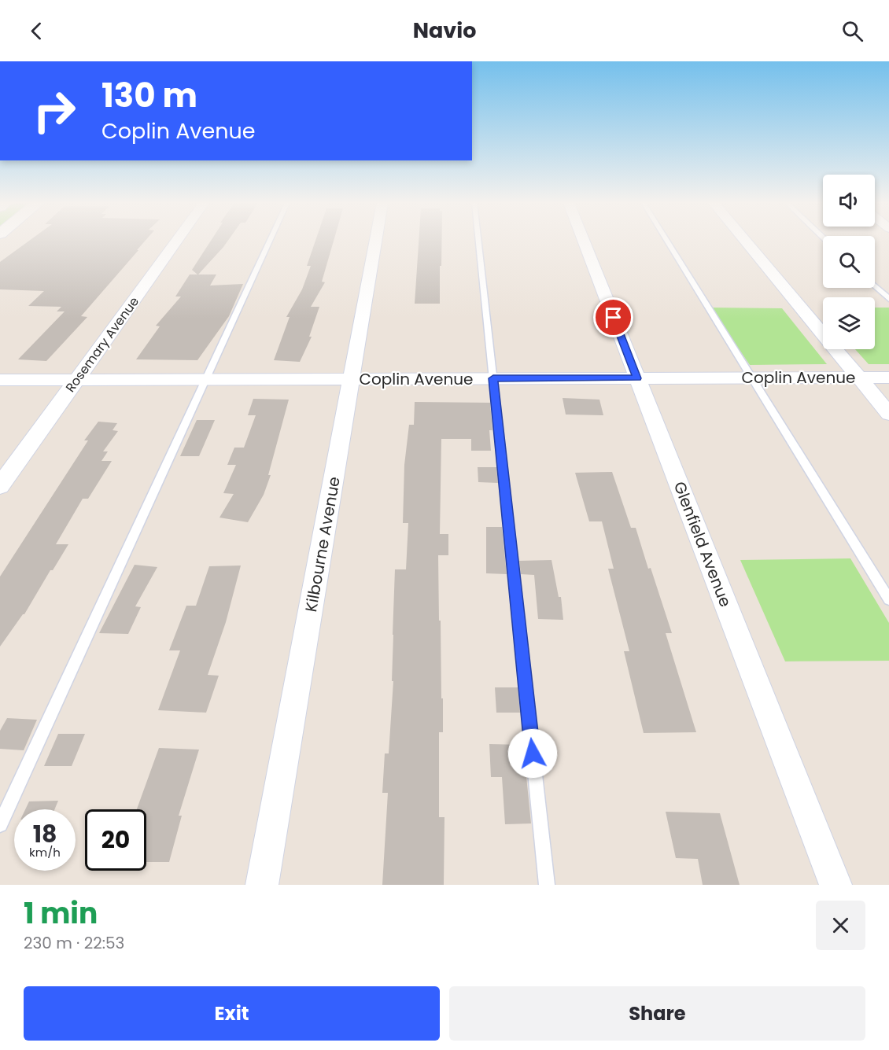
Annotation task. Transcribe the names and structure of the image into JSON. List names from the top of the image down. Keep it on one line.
{"streets":{"street":["Rosemary Avenue","Coplin Avenue","Kilbourne Avenue","Glenfield Avenue"]},"crossings":[["Rosemary Avenue","Coplin Avenue"],["Coplin Avenue","Kilbourne Avenue"],["Coplin Avenue","Glenfield Avenue"]],"page":{"header":"Navio","turn":["130 m","Coplin Avenue"],"speed":"18 km/h","limit":"20","heading":["1 min","230 m · 22:53"],"buttons":["Exit","Share"]}}
